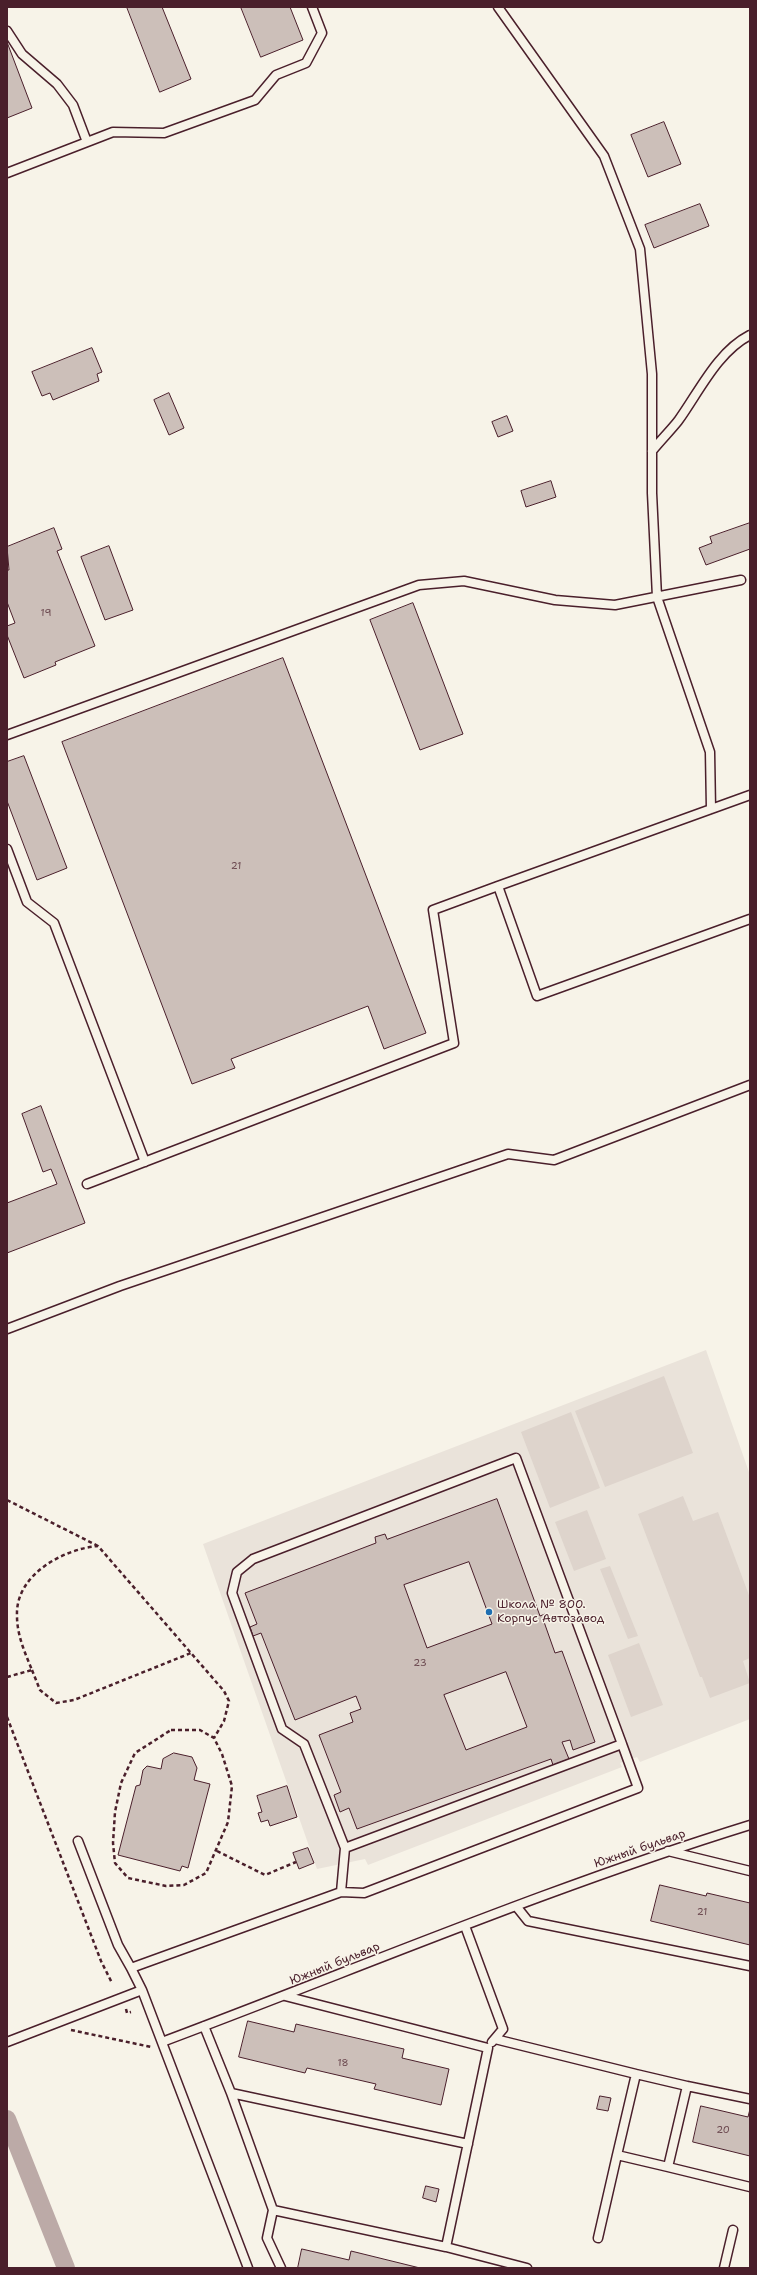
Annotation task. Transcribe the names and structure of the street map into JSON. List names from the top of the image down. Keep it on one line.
{"streets":{"lane":["Южный бульвар"]},"places":["Школа № 800. Корпус Автозавод"],"house_numbers":["19","21","23","21","18","20"]}
